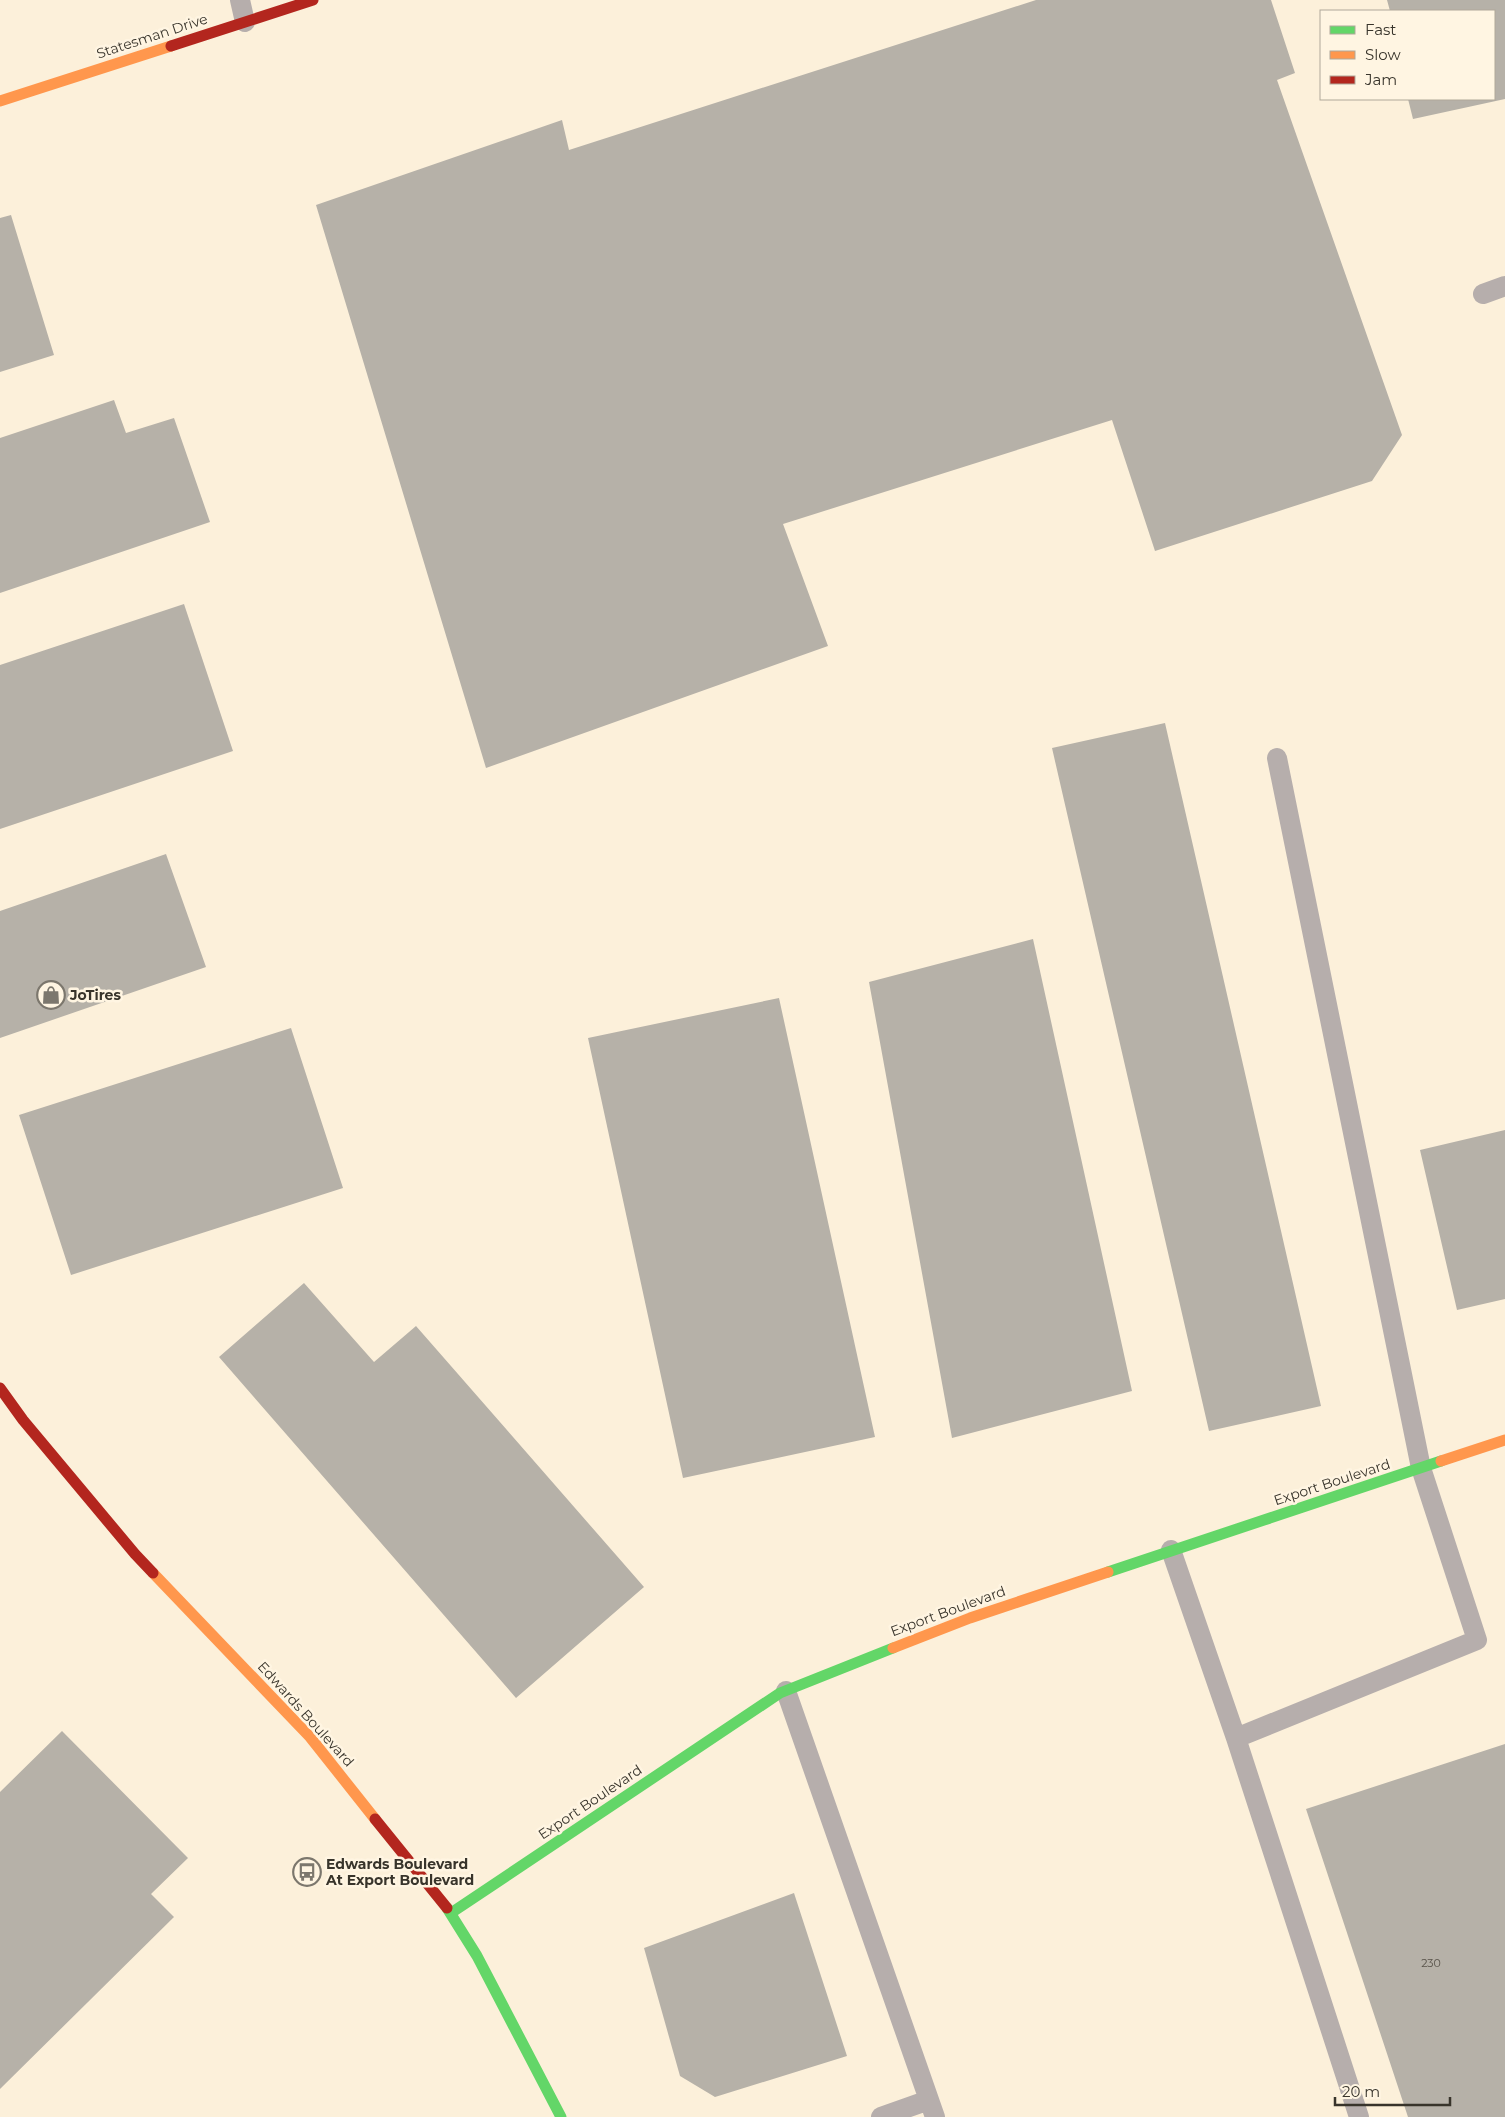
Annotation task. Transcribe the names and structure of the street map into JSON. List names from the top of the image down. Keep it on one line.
{"streets":{"street":["Statesman Drive","Export Boulevard","Edwards Boulevard"]},"crossings":[["Export Boulevard","Edwards Boulevard"]],"places":{"shop":["JoTires"],"bus stop":["Edwards Boulevard At Export Boulevard"]},"house_numbers":["230"],"legend":["Fast","Slow","Jam"],"scale_bar":"20 m"}
